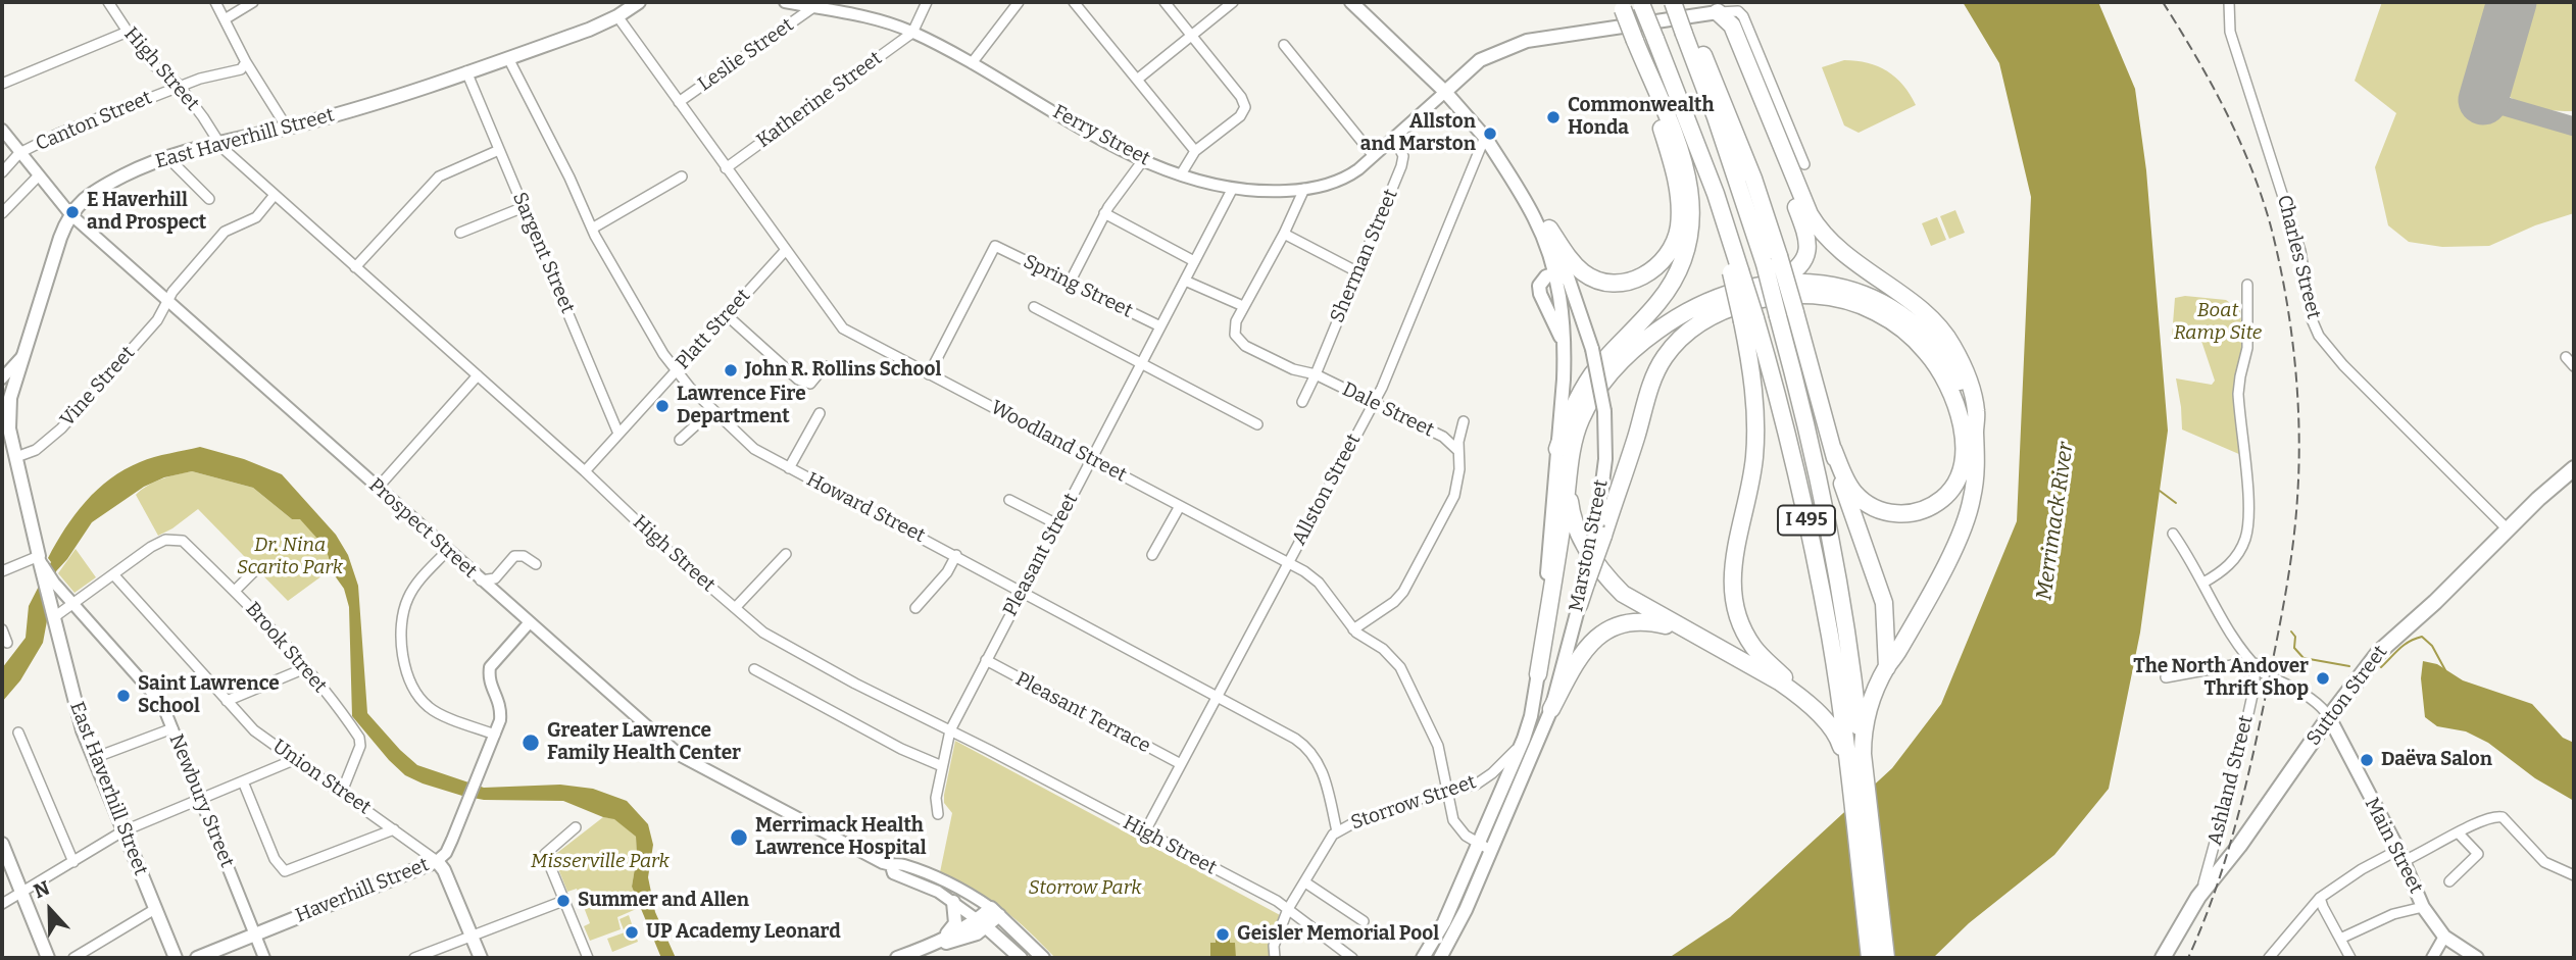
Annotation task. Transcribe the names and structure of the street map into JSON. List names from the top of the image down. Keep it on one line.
{"streets":{"highway":["I 495","Sutton Street"],"main road":["East Haverhill Street","Prospect Street","Marston Street","Union Street","Main Street","Haverhill Street"],"street":["Leslie Street","High Street","Katherine Street","Canton Street","Ferry Street","Sargent Street","Sherman Street","Charles Street","Spring Street","Platt Street","Vine Street","Dale Street","Woodland Street","Allston Street","Howard Street","Pleasant Street","Brook Street","Pleasant Terrace","Ashland Street","Newbury Street","Storrow Street"]},"crossings":[["Leslie Street","Ferry Street"],["Leslie Street","Woodland Street"],["High Street","Canton Street"],["High Street","East Haverhill Street"],["High Street","Platt Street"],["High Street","Vine Street"],["High Street","Allston Street"],["High Street","Pleasant Street"],["High Street","Storrow Street"],["Katherine Street","Ferry Street"],["Katherine Street","Woodland Street"],["Canton Street","Prospect Street"],["Ferry Street","Sherman Street"],["Ferry Street","Marston Street"],["Ferry Street","Pleasant Street"],["East Haverhill Street","Sargent Street"],["East Haverhill Street","Vine Street"],["East Haverhill Street","Woodland Street"],["East Haverhill Street","Howard Street"],["East Haverhill Street","Prospect Street"],["East Haverhill Street","Brook Street"],["East Haverhill Street","Newbury Street"],["Sargent Street","Platt Street"],["Sherman Street","Dale Street"],["Charles Street","Sutton Street"],["Spring Street","Woodland Street"],["Spring Street","Pleasant Street"],["Platt Street","Woodland Street"],["Platt Street","Howard Street"],["Vine Street","Prospect Street"],["Dale Street","Allston Street"],["Woodland Street","Allston Street"],["Woodland Street","Marston Street"],["Woodland Street","Pleasant Street"],["Woodland Street","Storrow Street"],["Allston Street","Howard Street"],["Allston Street","Marston Street"],["Allston Street","Pleasant Terrace"],["Howard Street","Pleasant Street"],["Howard Street","Storrow Street"],["Prospect Street","Haverhill Street"],["Marston Street","Storrow Street"],["Pleasant Street","Pleasant Terrace"],["Brook Street","Union Street"],["Brook Street","Newbury Street"],["Sutton Street","Ashland Street"],["Sutton Street","Main Street"],["Union Street","Haverhill Street"],["Newbury Street","Haverhill Street"]],"water":["Merrimack River"],"parks":["Boat Ramp Site","Dr. Nina Scarito Park","Misserville Park","Storrow Park"],"places":["Commonwealth Honda","Allston and Marston","E Haverhill and Prospect","John R. Rollins School","Lawrence Fire Department","The North Andover Thrift Shop","Saint Lawrence School","Greater Lawrence Family Health Center","Daëva Salon","Merrimack Health Lawrence Hospital","Summer and Allen","UP Academy Leonard","Geisler Memorial Pool"],"north":"top"}
